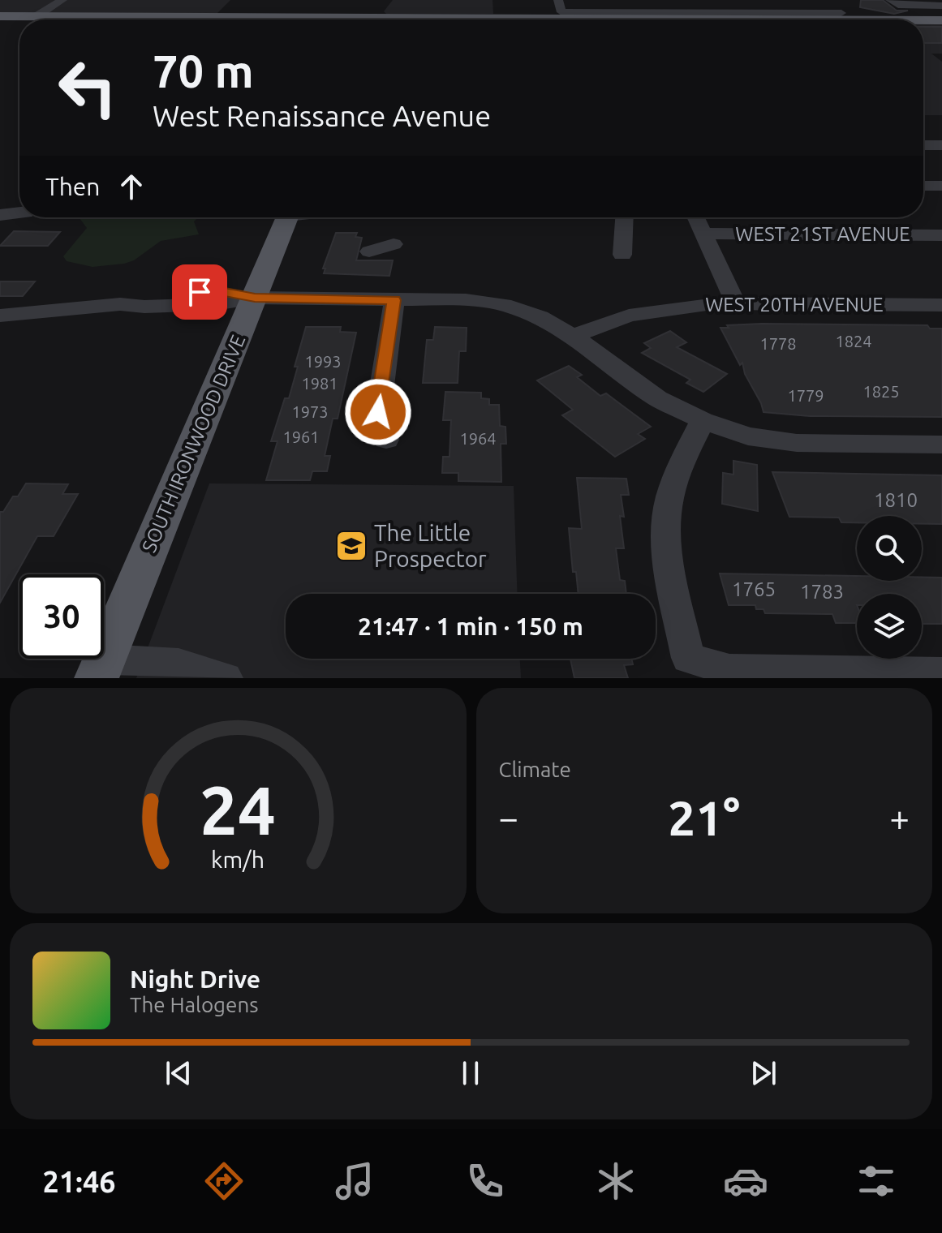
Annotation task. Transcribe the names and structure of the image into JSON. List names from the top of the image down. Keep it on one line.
{"streets":{"main road":["SOUTH IRONWOOD DRIVE"],"street":["WEST 21ST AVENUE","WEST 20TH AVENUE"]},"places":{"school or university":["The Little Prospector"]},"house_numbers":["1824","1778","1993","1981","1825","1779","1973","1961","1964","1810","1765","1783"],"page":{"turn":["70 m","West Renaissance Avenue"],"then":"Then","limit":"30","trip":"21:47 · 1 min · 150 m","tile":"Climate","heat":["−","21°","+"],"song":["Night Drive","The Halogens"],"tabs":"21:46","gauge":["24","km/h"]}}
